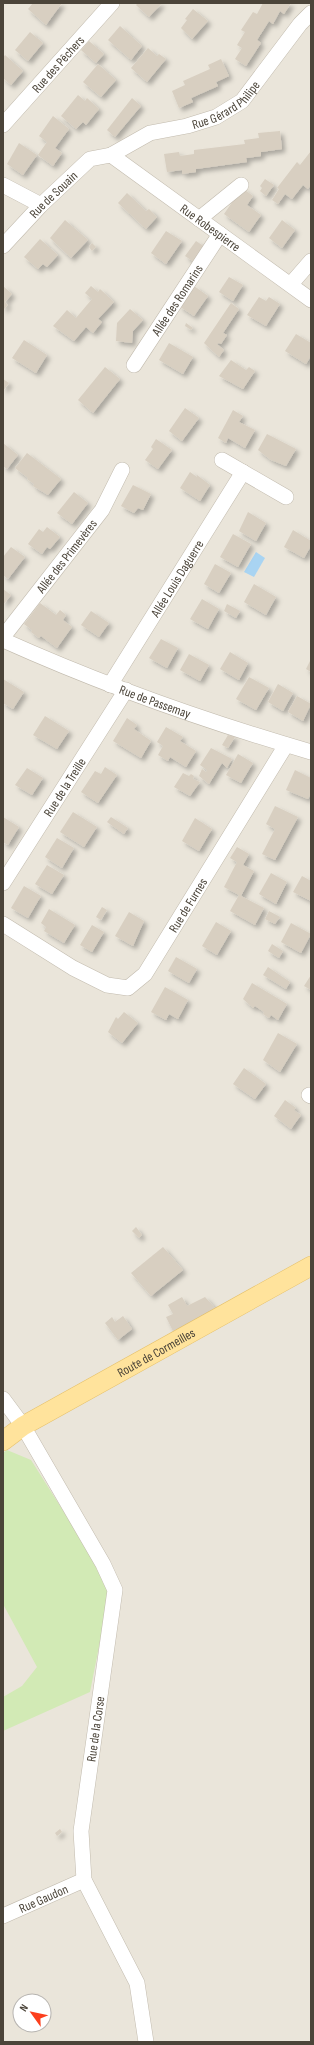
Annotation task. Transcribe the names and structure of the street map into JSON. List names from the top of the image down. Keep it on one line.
{"streets":{"main road":["Route de Cormeilles"],"street":["Rue des Pêchers","Rue Gérard Philipe","Rue de Souain","Rue Robespierre","Allée des Romarins","Allée des Primevères","Allée Louis Daguerre","Rue de Passemay","Rue de la Treille","Rue de Furnes","Rue de la Corse","Rue Gaudon"]},"crossings":[["Rue Gérard Philipe","Rue de Souain"],["Rue Gérard Philipe","Rue Robespierre"],["Rue de Souain","Rue Robespierre"],["Rue Robespierre","Allée des Romarins"],["Allée Louis Daguerre","Rue de Passemay"],["Rue de Passemay","Rue de la Treille"],["Rue de Passemay","Rue de Furnes"],["Route de Cormeilles","Rue de la Corse"],["Rue de la Corse","Rue Gaudon"]],"north":"top left"}
